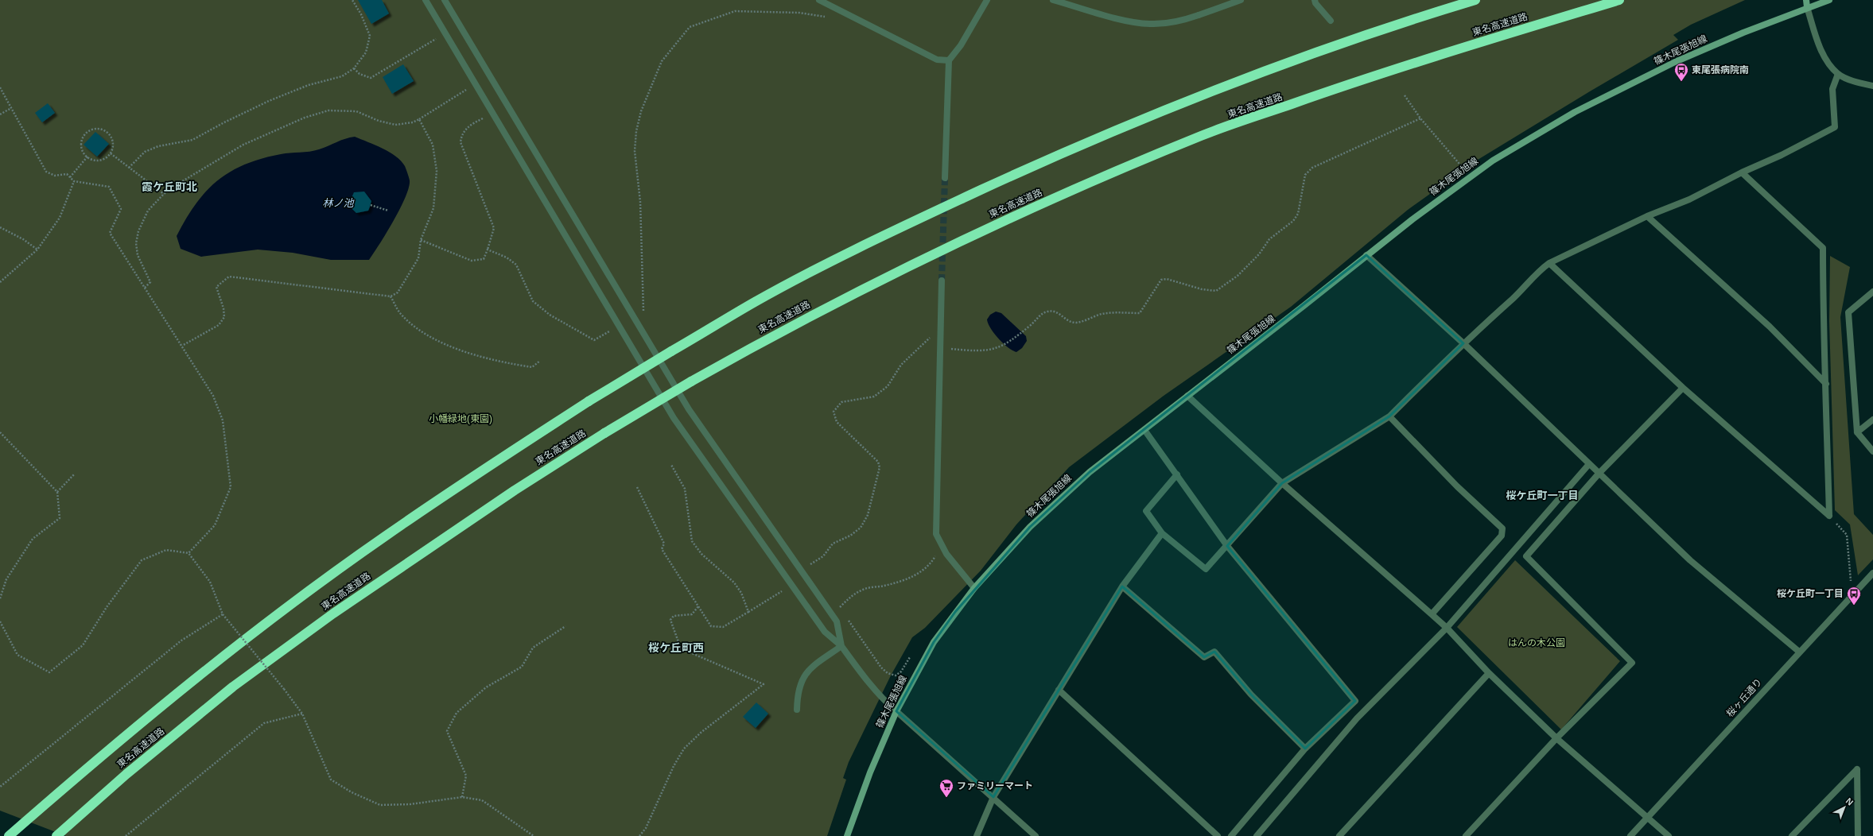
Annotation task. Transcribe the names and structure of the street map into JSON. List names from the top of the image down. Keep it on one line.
{"streets":{"highway":["東名高速道路"],"main road":["篠木尾張旭線"],"street":["桜ヶ丘通り"]},"districts":["霞ケ丘町北","桜ケ丘町一丁目","桜ケ丘町西"],"water":["林ノ池"],"parks":["小幡緑地(東園)","はんの木公園"],"places":{"bus stop":["東尾張病院南","桜ケ丘町一丁目"],"supermarket":["ファミリーマート"]},"north":"top right"}
